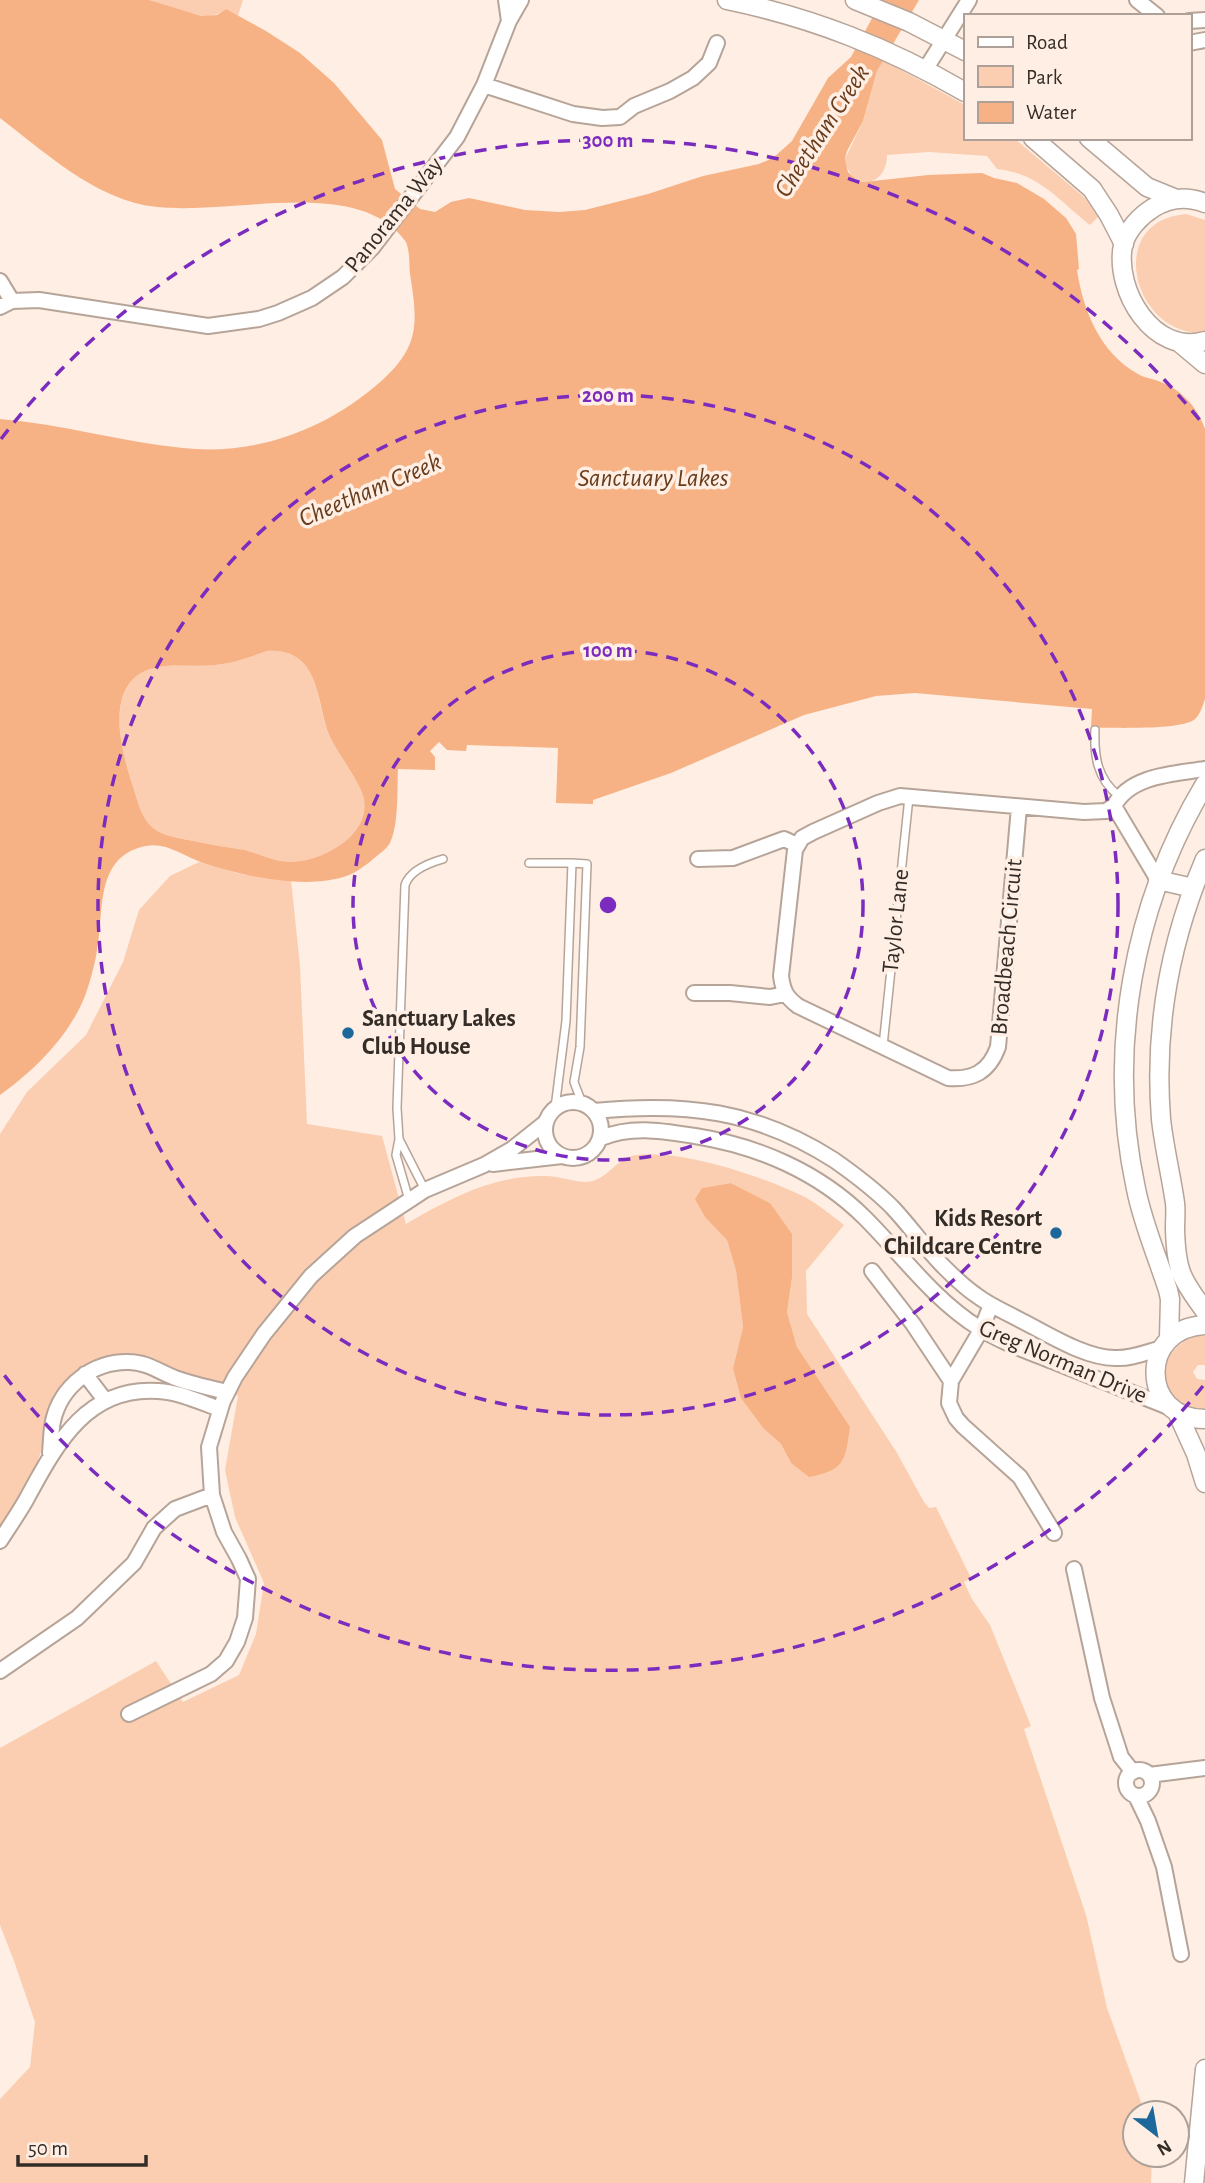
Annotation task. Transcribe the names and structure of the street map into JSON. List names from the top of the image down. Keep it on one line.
{"streets":{"street":["Panorama Way","Broadbeach Circuit","Greg Norman Drive"],"lane":["Taylor Lane"]},"crossings":[["Taylor Lane","Broadbeach Circuit"]],"water":["Cheetham Creek","Sanctuary Lakes"],"places":["Sanctuary Lakes Club House","Kids Resort Childcare Centre"],"legend":["Road","Park","Water"],"scale_bar":"50 m","north":"bottom right","rings":["300 m","200 m","100 m"]}
